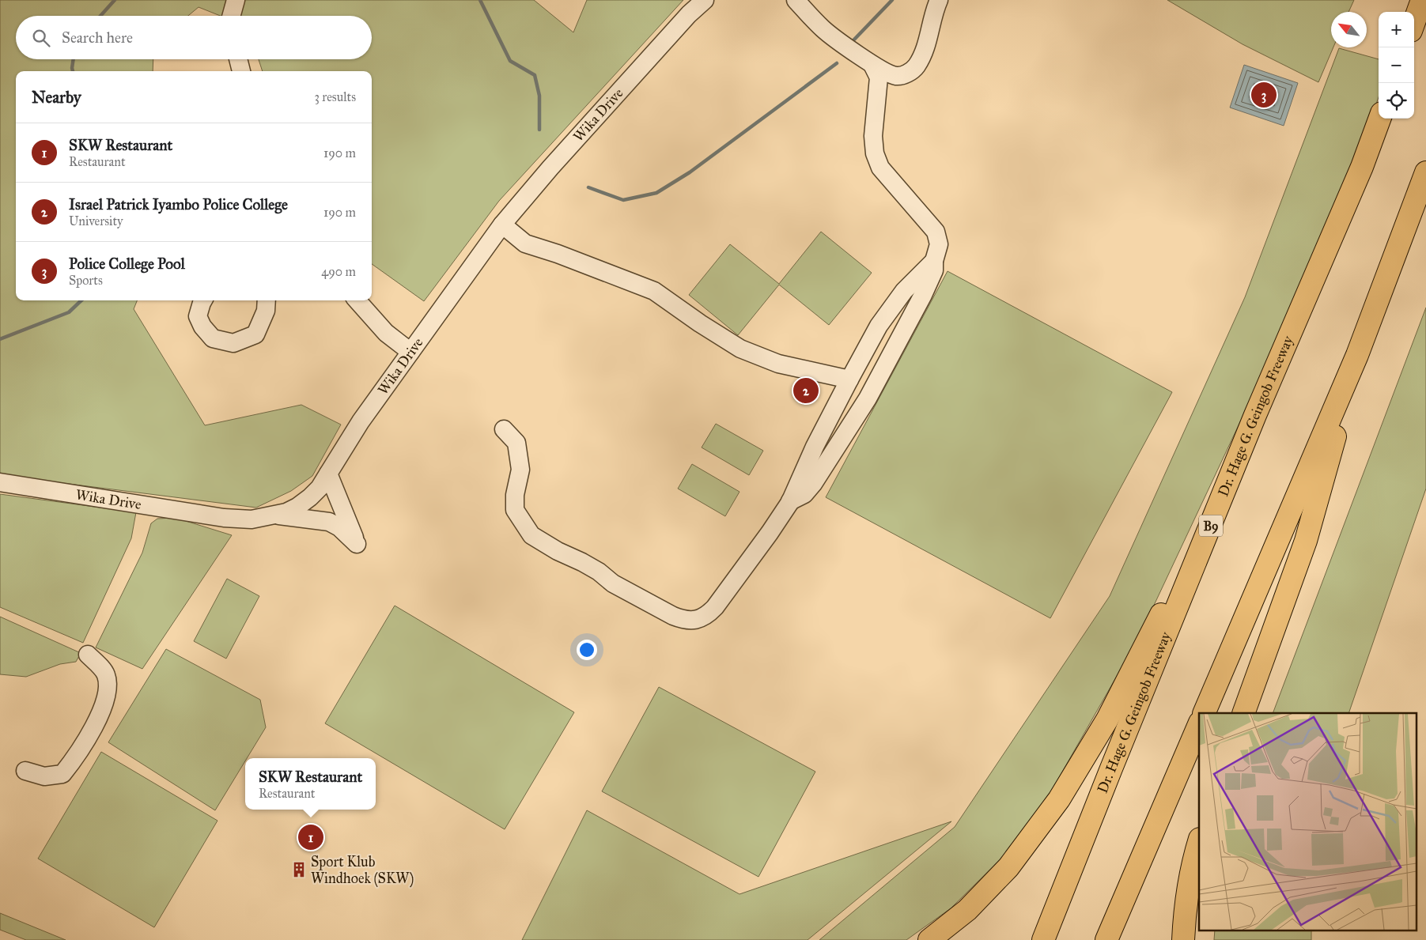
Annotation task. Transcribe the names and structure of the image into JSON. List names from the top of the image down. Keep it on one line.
{"streets":{"highway":["Dr. Hage G. Geingob Freeway","B9"],"street":["Wika Drive"]},"places":{"building":["Sport Klub Windhoek (SKW)"]},"north":"top left","page":{"map_buttons":["+","−"],"search":"Search here","heading":["Nearby","3 results"],"pins":["3","2","1"],"list":[{"mark":"1","name":"SKW Restaurant","note":"Restaurant","value":"190 m"},{"mark":"2","name":"Israel Patrick Iyambo Police College","note":"University","value":"190 m"},{"mark":"3","name":"Police College Pool","note":"Sports","value":"490 m"}],"popup":["SKW Restaurant","Restaurant"]}}
